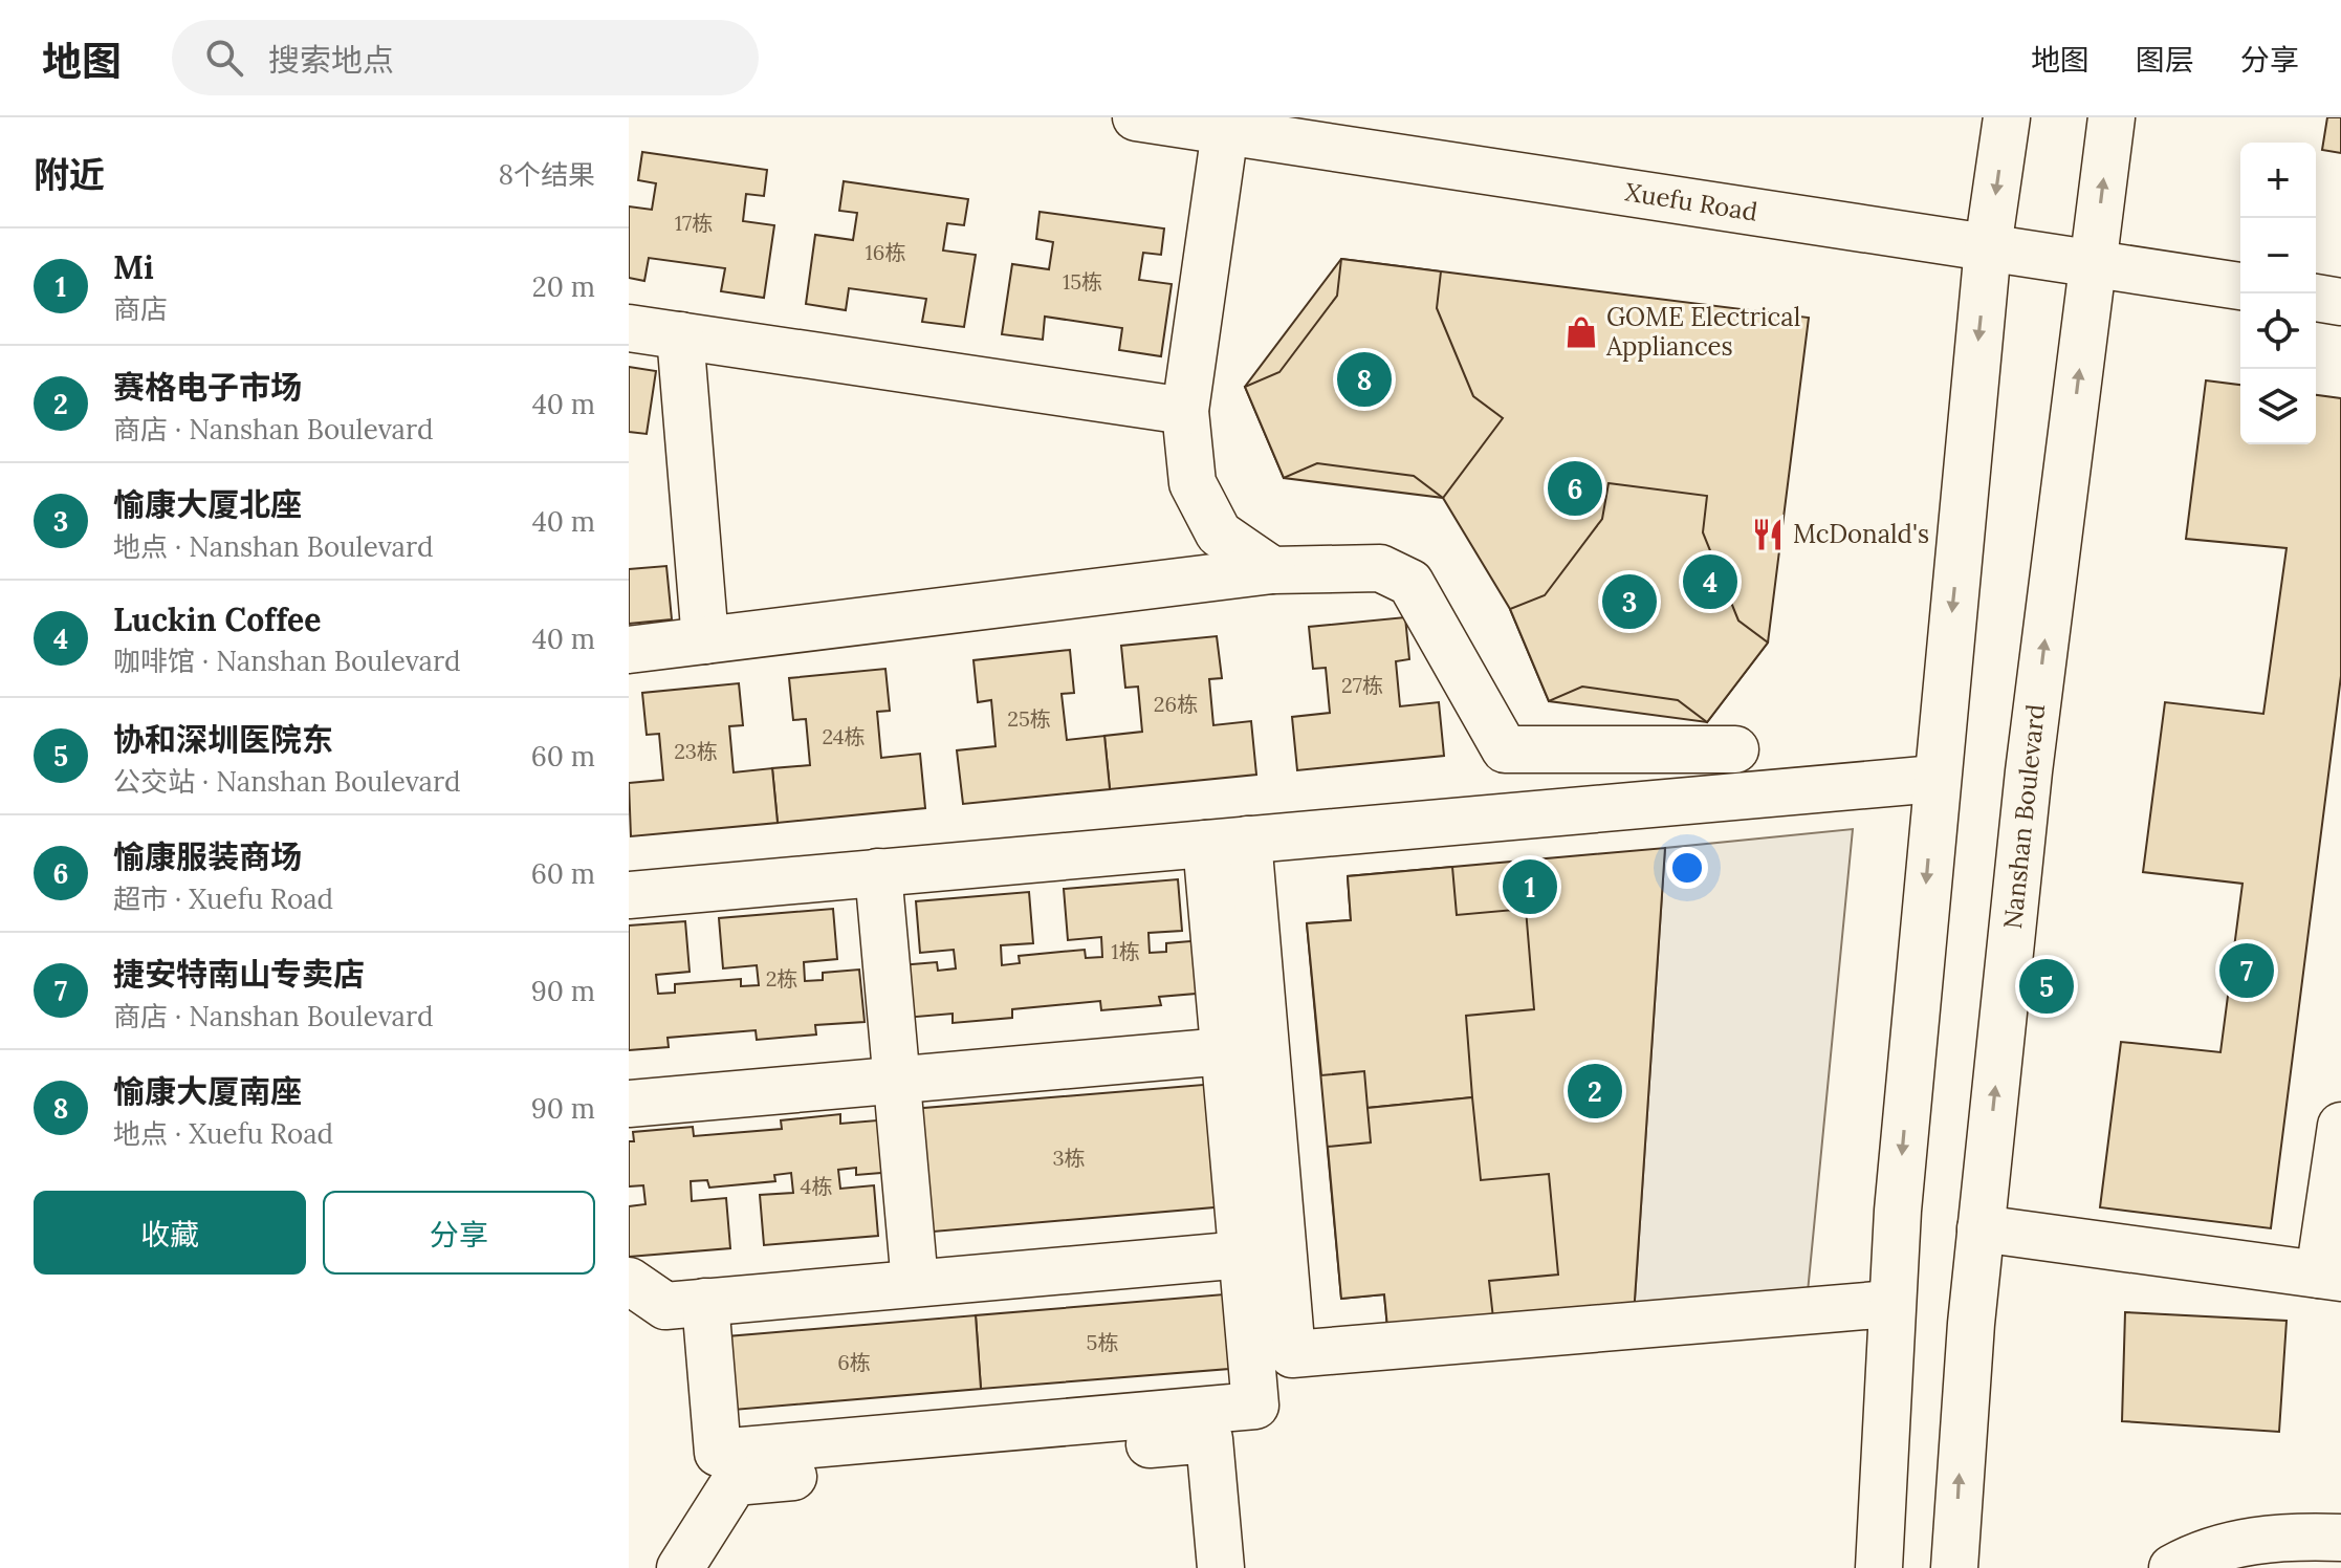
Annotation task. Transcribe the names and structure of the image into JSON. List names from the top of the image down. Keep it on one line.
{"streets":{"main road":["Xuefu Road","Nanshan Boulevard"]},"crossings":[["Xuefu Road","Nanshan Boulevard"]],"places":{"shop":["GOME Electrical Appliances"],"restaurant":["McDonald's"]},"house_numbers":["17栋","16栋","15栋","27栋","26栋","25栋","24栋","23栋","1栋","2栋","3栋","4栋","5栋","6栋"],"page":{"header":"地图","search":"搜索地点","nav":["地图","图层","分享"],"heading":["附近","8个结果"],"map_buttons":["+","−"],"list":[{"mark":"1","name":"Mi","note":"商店","value":"20 m"},{"mark":"2","name":"赛格电子市场","note":"商店 · Nanshan Boulevard","value":"40 m"},{"mark":"3","name":"愉康大厦北座","note":"地点 · Nanshan Boulevard","value":"40 m"},{"mark":"4","name":"Luckin Coffee","note":"咖啡馆 · Nanshan Boulevard","value":"40 m"},{"mark":"5","name":"协和深圳医院东","note":"公交站 · Nanshan Boulevard","value":"60 m"},{"mark":"6","name":"愉康服装商场","note":"超市 · Xuefu Road","value":"60 m"},{"mark":"7","name":"捷安特南山专卖店","note":"商店 · Nanshan Boulevard","value":"90 m"},{"mark":"8","name":"愉康大厦南座","note":"地点 · Xuefu Road","value":"90 m"}],"pins":["8","6","4","3","1","7","5","2"],"buttons":["收藏","分享"]}}
